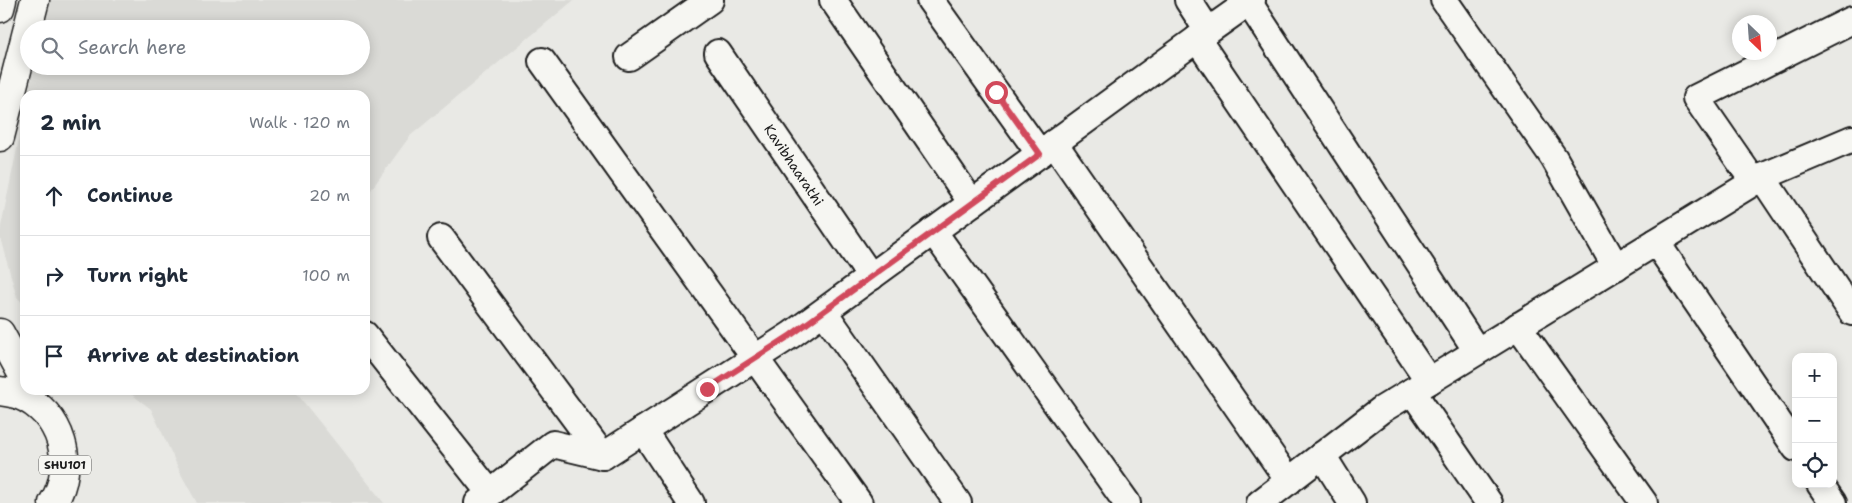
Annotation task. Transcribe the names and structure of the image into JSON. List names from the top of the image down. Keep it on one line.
{"streets":{"main road":["SHU101"],"street":["Kavibhaarathi"]},"north":"bottom right","page":{"search":"Search here","heading":["2 min","Walk · 120 m"],"list":[["Continue","20 m"],["Turn right","100 m"],"Arrive at destination"],"map_buttons":["+","−"]}}
